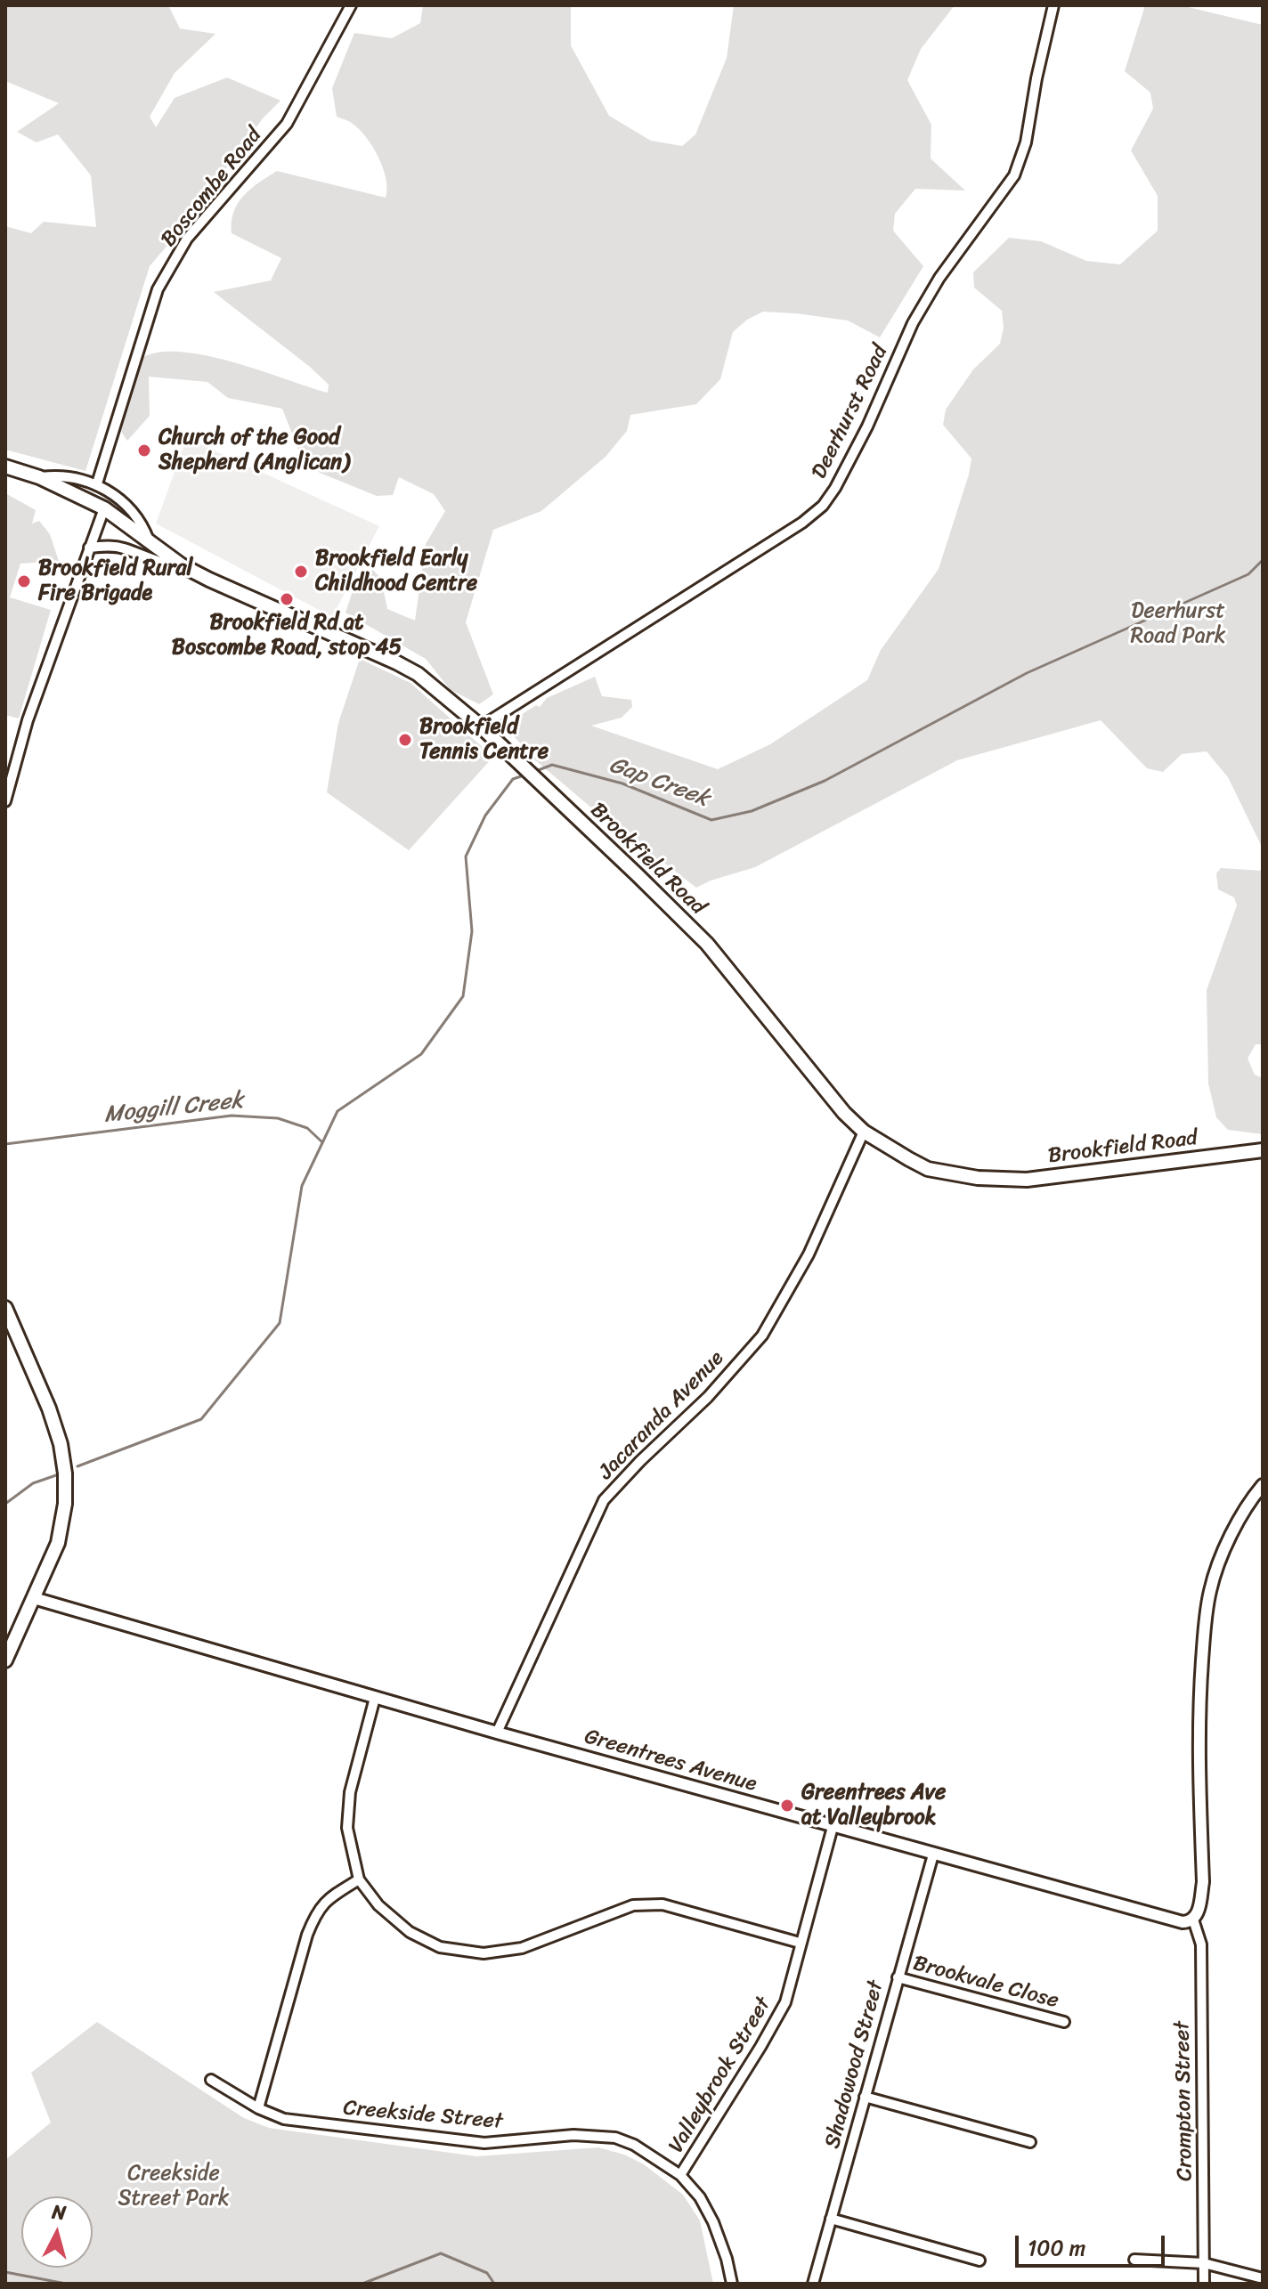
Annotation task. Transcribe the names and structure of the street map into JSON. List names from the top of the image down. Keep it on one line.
{"streets":{"main road":["Brookfield Road"],"street":["Boscombe Road","Deerhurst Road","Jacaranda Avenue","Greentrees Avenue","Brookvale Close","Shadowood Street","Valleybrook Street","Crompton Street","Creekside Street"]},"crossings":[["Deerhurst Road","Brookfield Road"],["Brookfield Road","Jacaranda Avenue"],["Jacaranda Avenue","Greentrees Avenue"],["Greentrees Avenue","Shadowood Street"],["Greentrees Avenue","Valleybrook Street"],["Greentrees Avenue","Crompton Street"],["Brookvale Close","Shadowood Street"],["Valleybrook Street","Creekside Street"]],"water":["Gap Creek","Moggill Creek"],"parks":["Deerhurst Road Park","Creekside Street Park"],"places":["Church of the Good Shepherd (Anglican)","Brookfield Early Childhood Centre","Brookfield Rural Fire Brigade","Brookfield Rd at Boscombe Road, stop 45","Brookfield Tennis Centre","Greentrees Ave at Valleybrook"],"scale_bar":"100 m","north":"top"}
